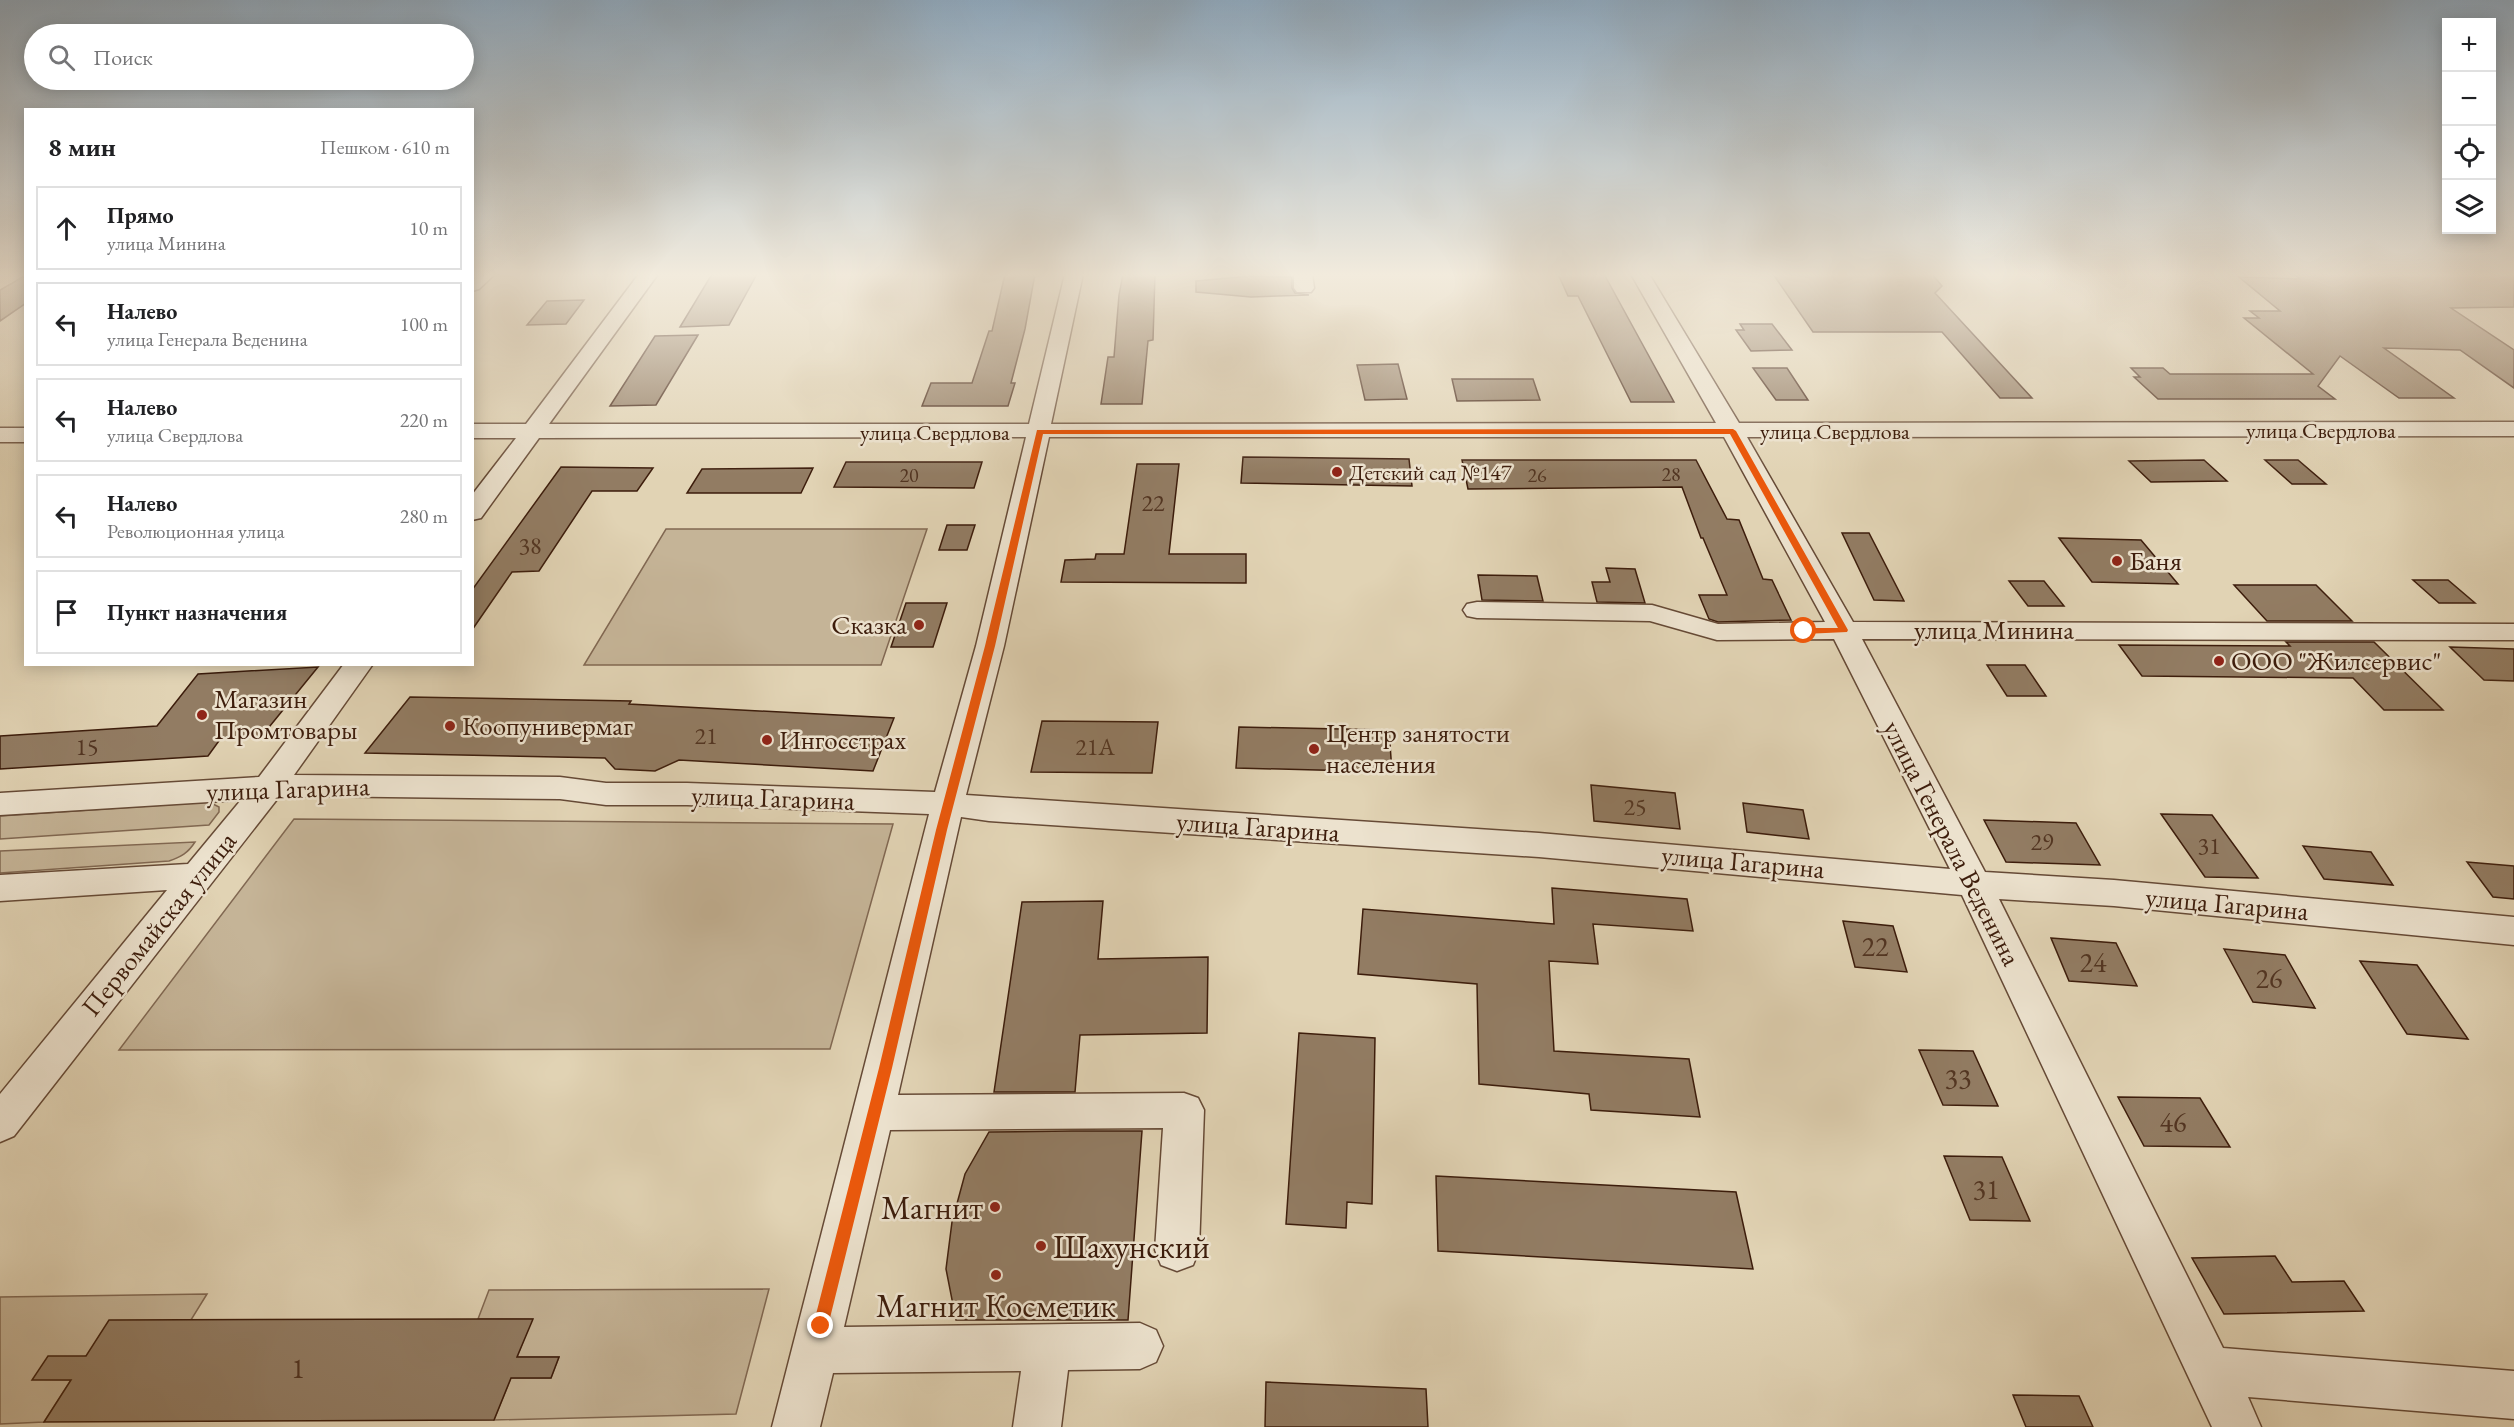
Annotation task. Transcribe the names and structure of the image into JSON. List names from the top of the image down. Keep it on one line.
{"streets":{"street":["улица Свердлова","улица Минина","улица Гагарина","улица Генерала Веденина","Первомайская улица"]},"crossings":[["улица Свердлова","улица Генерала Веденина"],["улица Минина","улица Генерала Веденина"],["улица Гагарина","улица Генерала Веденина"],["улица Гагарина","Первомайская улица"]],"places":["Детский сад №147","Баня","Сказка","ООО \"Жилсервис\"","Магазин Промтовары","Коопунивермаг","Ингосстрах","Центр занятости населения","Магнит","Шахунский","Магнит Косметик"],"house_numbers":["28","20","26","22","38","21","15","21А","25","29","31","22","24","26","33","46","31","1"],"page":{"map_buttons":["+","−"],"search":"Поиск","heading":["8 мин","Пешком · 610 m"],"list":[["Прямо","улица Минина","10 m"],["Налево","улица Генерала Веденина","100 m"],["Налево","улица Свердлова","220 m"],["Налево","Революционная улица","280 m"],"Пункт назначения"]}}
